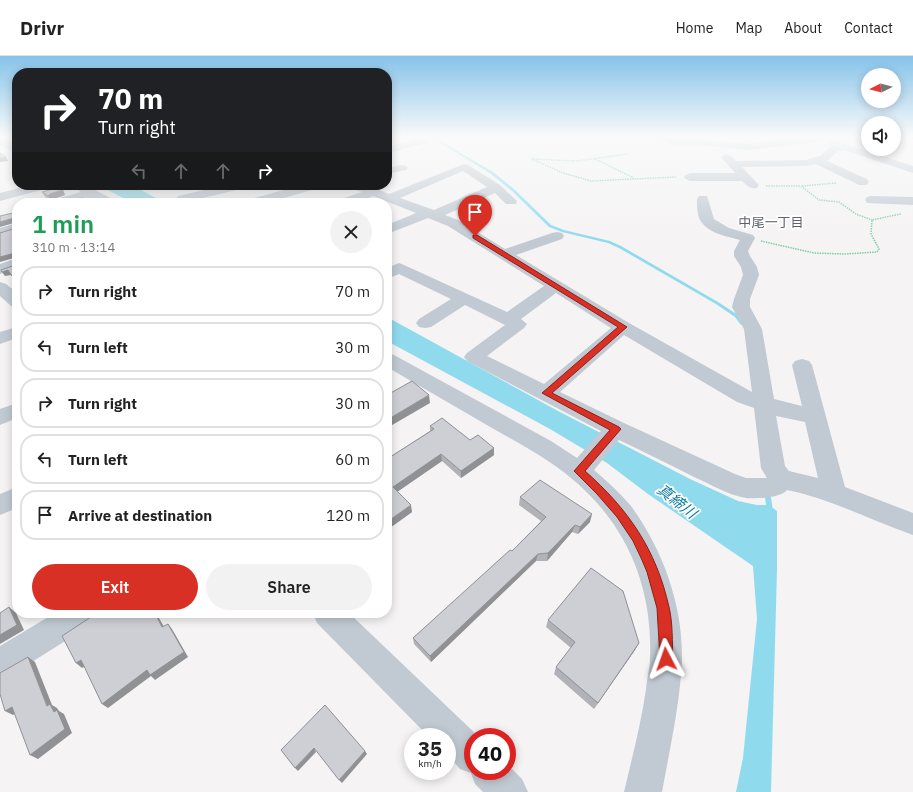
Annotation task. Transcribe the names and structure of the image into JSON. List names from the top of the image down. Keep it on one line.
{"districts":["中尾一丁目"],"water":["真締川"],"north":"left","page":{"header":"Drivr","nav":["Home","Map","About","Contact"],"turn":["70 m","Turn right"],"heading":["1 min","310 m · 13:14"],"list":[{"name":"Turn right","value":"70 m"},{"name":"Turn left","value":"30 m"},{"name":"Turn right","value":"30 m"},{"name":"Turn left","value":"60 m"},{"name":"Arrive at destination","value":"120 m"}],"buttons":["Exit","Share"],"speed":"35 km/h","limit":"40"}}
